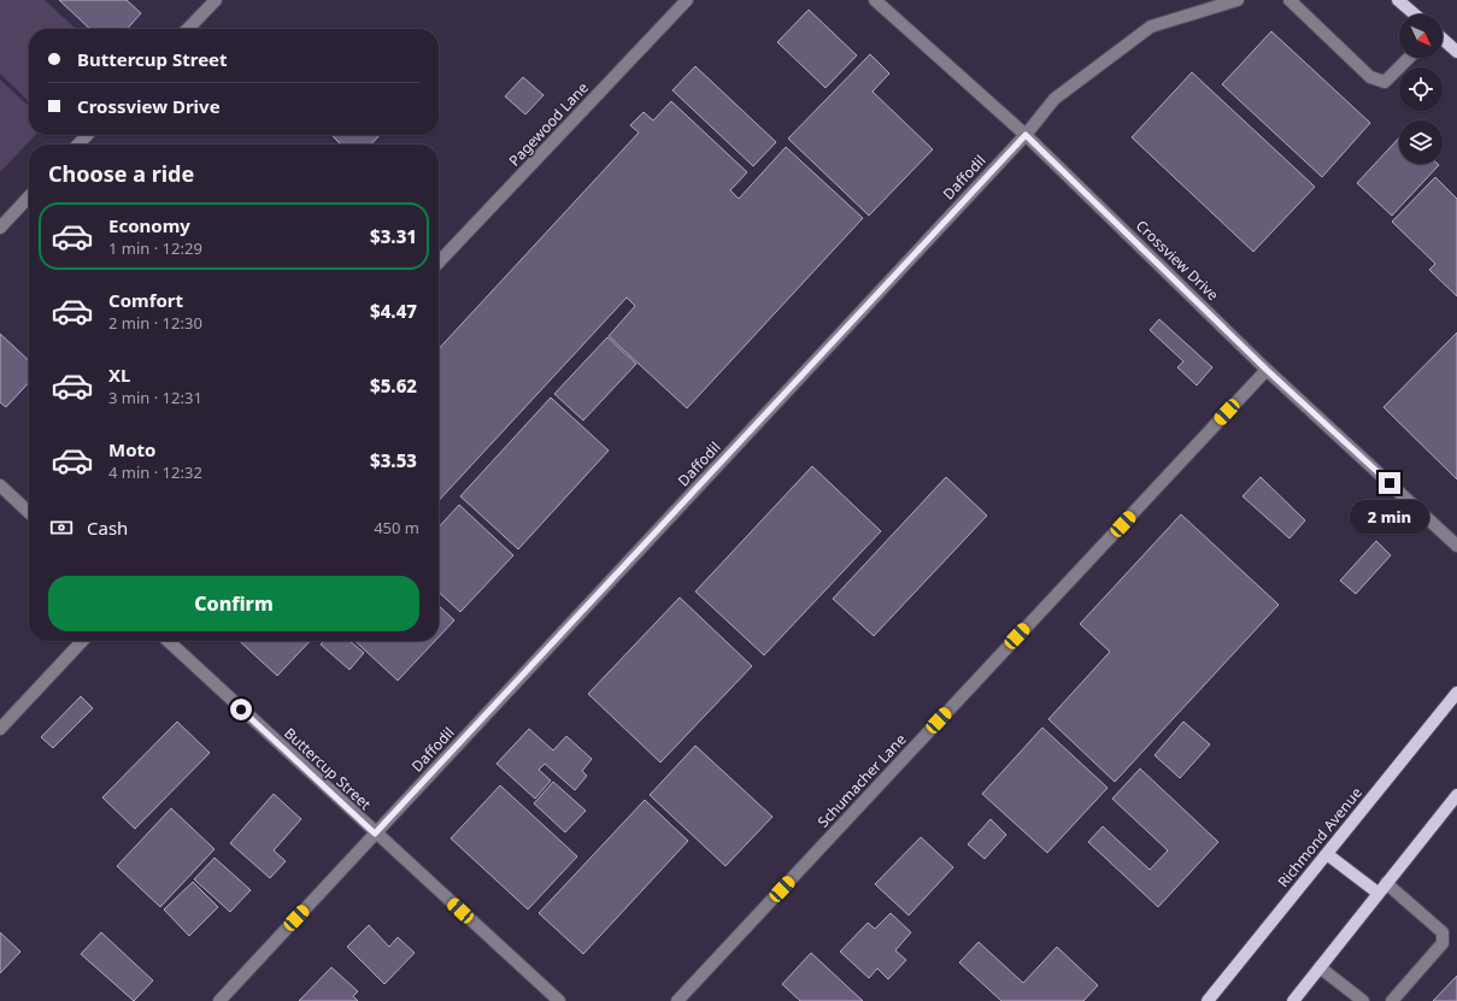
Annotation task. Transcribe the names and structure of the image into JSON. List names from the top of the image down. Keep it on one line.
{"streets":{"main road":["Richmond Avenue"],"street":["Pagewood Lane","Daffodil","Crossview Drive","Buttercup Street","Schumacher Lane"]},"crossings":[["Daffodil","Crossview Drive"],["Daffodil","Buttercup Street"],["Crossview Drive","Schumacher Lane"]],"north":"bottom right","page":{"banner":["Buttercup Street","Crossview Drive"],"heading":"Choose a ride","list":[{"name":"Economy","note":"1 min · 12:29","value":"$3.31"},{"name":"Comfort","note":"2 min · 12:30","value":"$4.47"},{"name":"XL","note":"3 min · 12:31","value":"$5.62"},{"name":"Moto","note":"4 min · 12:32","value":"$3.53"}],"bubble":"2 min","pay":["Cash","450 m"],"buttons":"Confirm"}}
